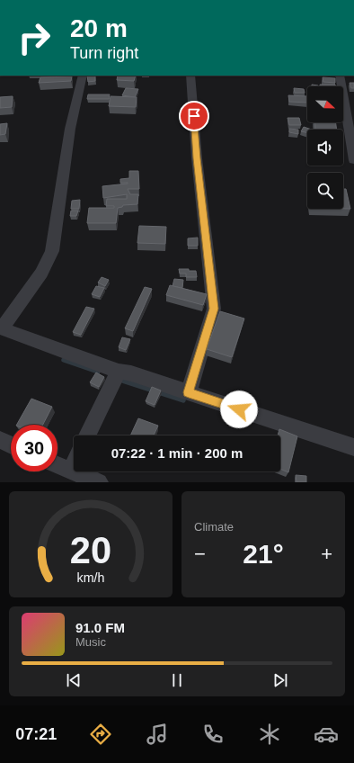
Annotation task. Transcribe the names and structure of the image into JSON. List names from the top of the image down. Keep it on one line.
{"north":"right","page":{"turn":["20 m","Turn right"],"limit":"30","trip":"07:22 · 1 min · 200 m","tile":"Climate","heat":["−","21°","+"],"song":["91.0 FM","Music"],"tabs":"07:21","gauge":["20","km/h"]}}
